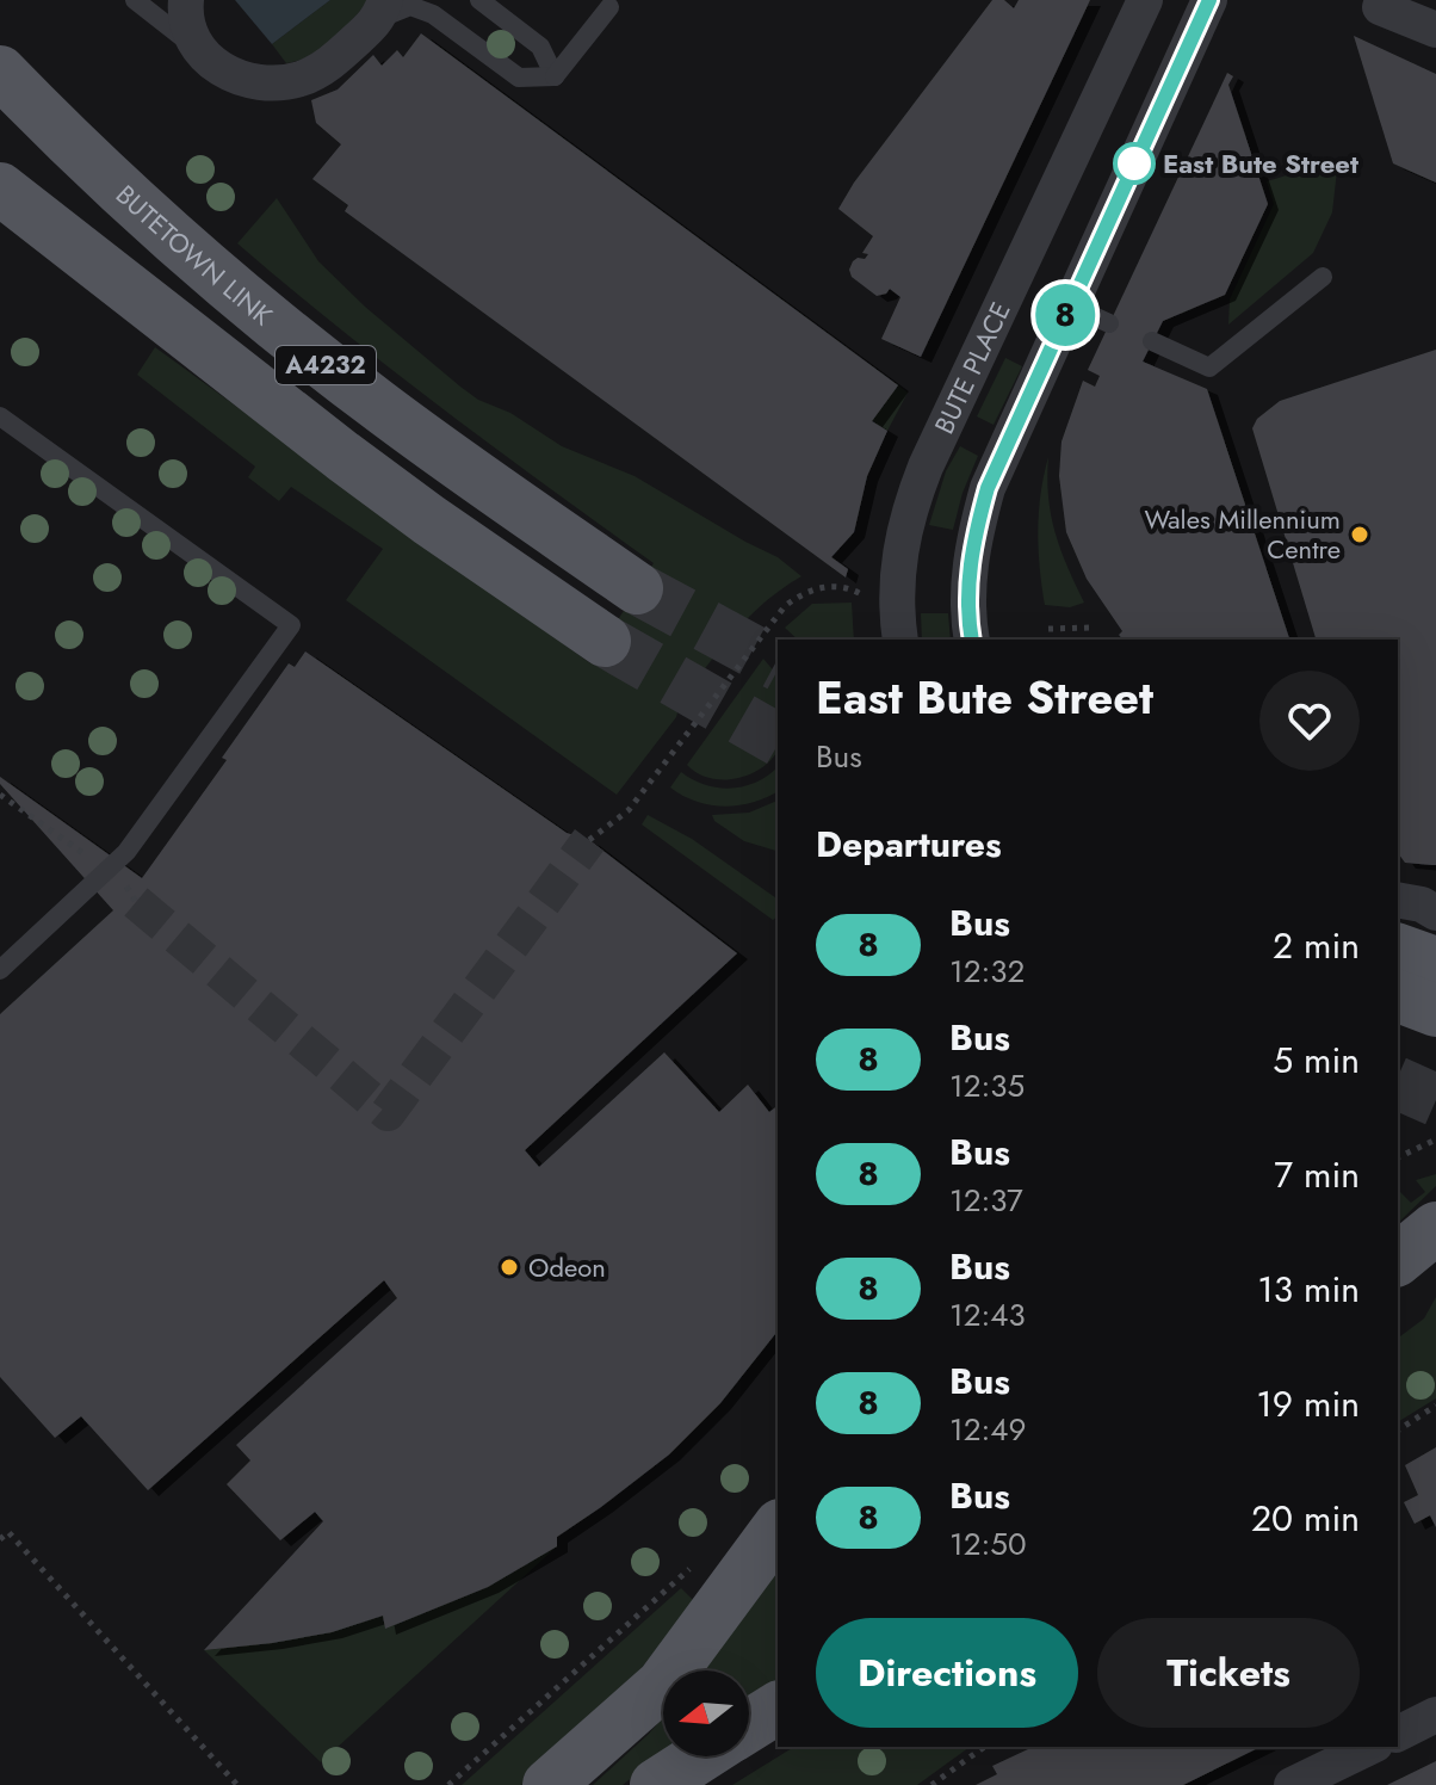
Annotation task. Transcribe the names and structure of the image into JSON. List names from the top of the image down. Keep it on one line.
{"streets":{"main road":["BUTETOWN LINK","A4232"],"street":["BUTE PLACE"]},"places":["East Bute Street","Wales Millennium Centre","Odeon"],"lines":["bus line 8"],"north":"left","page":{"on_map":"8","heading":[["East Bute Street","Bus"],"Departures"],"list":[{"mark":"8","name":"Bus","note":"12:32","value":"2 min"},{"mark":"8","name":"Bus","note":"12:35","value":"5 min"},{"mark":"8","name":"Bus","note":"12:37","value":"7 min"},{"mark":"8","name":"Bus","note":"12:43","value":"13 min"},{"mark":"8","name":"Bus","note":"12:49","value":"19 min"},{"mark":"8","name":"Bus","note":"12:50","value":"20 min"}],"buttons":["Directions","Tickets"]}}
